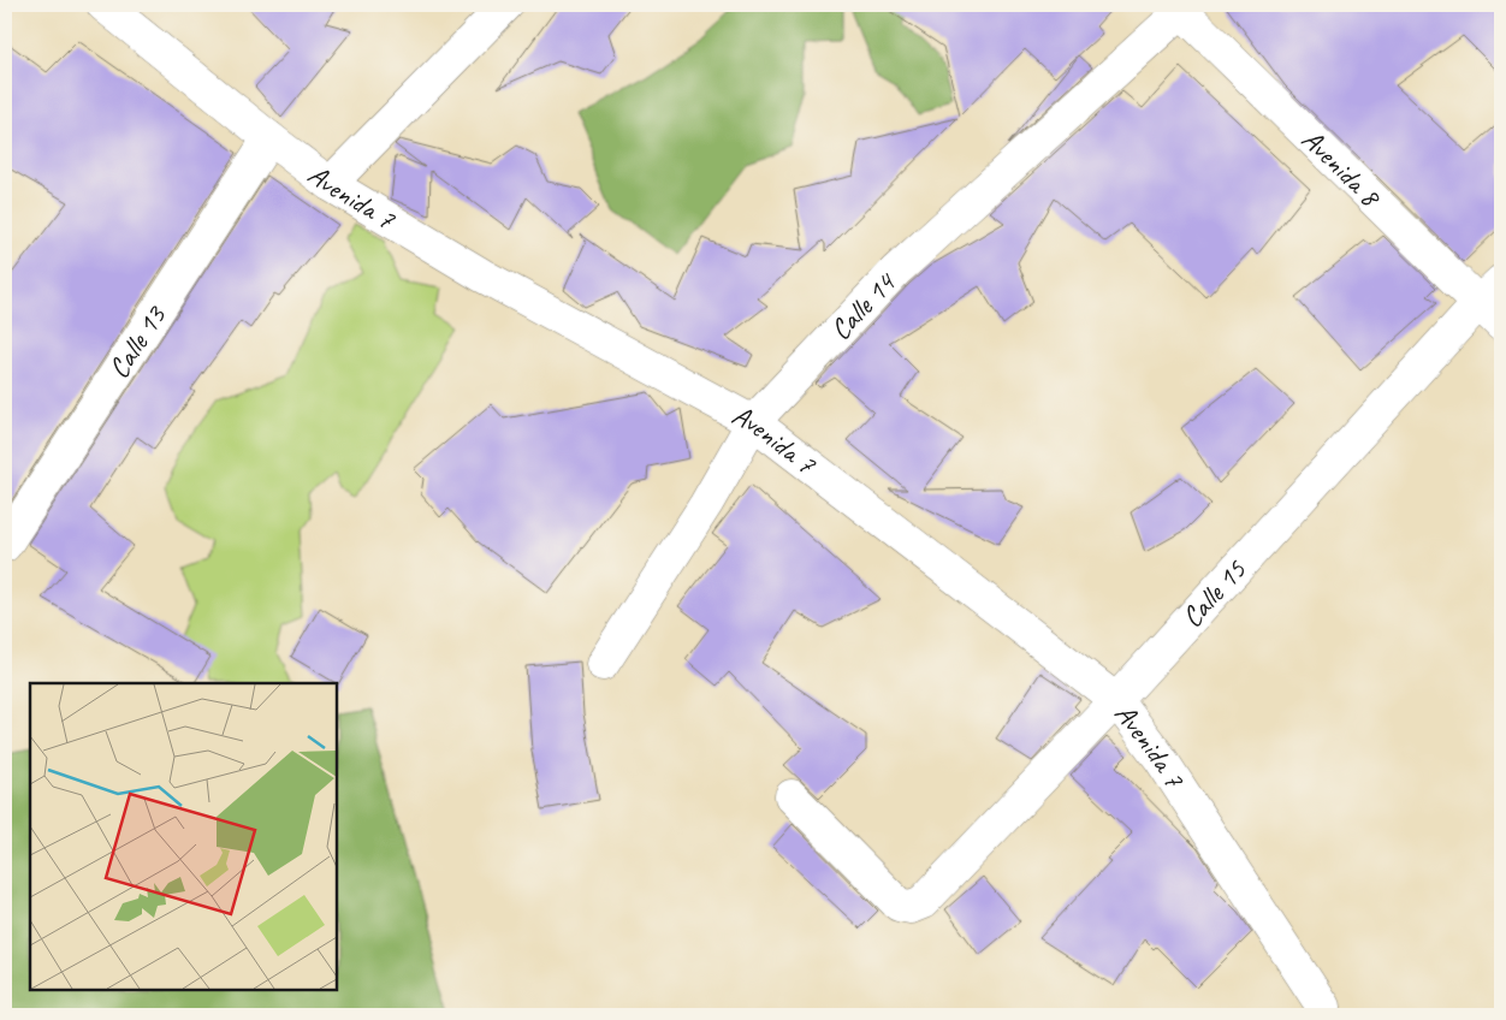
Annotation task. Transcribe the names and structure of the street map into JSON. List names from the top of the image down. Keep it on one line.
{"streets":{"street":["Avenida 8","Avenida 7","Calle 14","Calle 13","Calle 15"]},"crossings":[["Avenida 8","Calle 14"],["Avenida 8","Calle 15"],["Avenida 7","Calle 14"],["Avenida 7","Calle 13"],["Avenida 7","Calle 15"]]}
